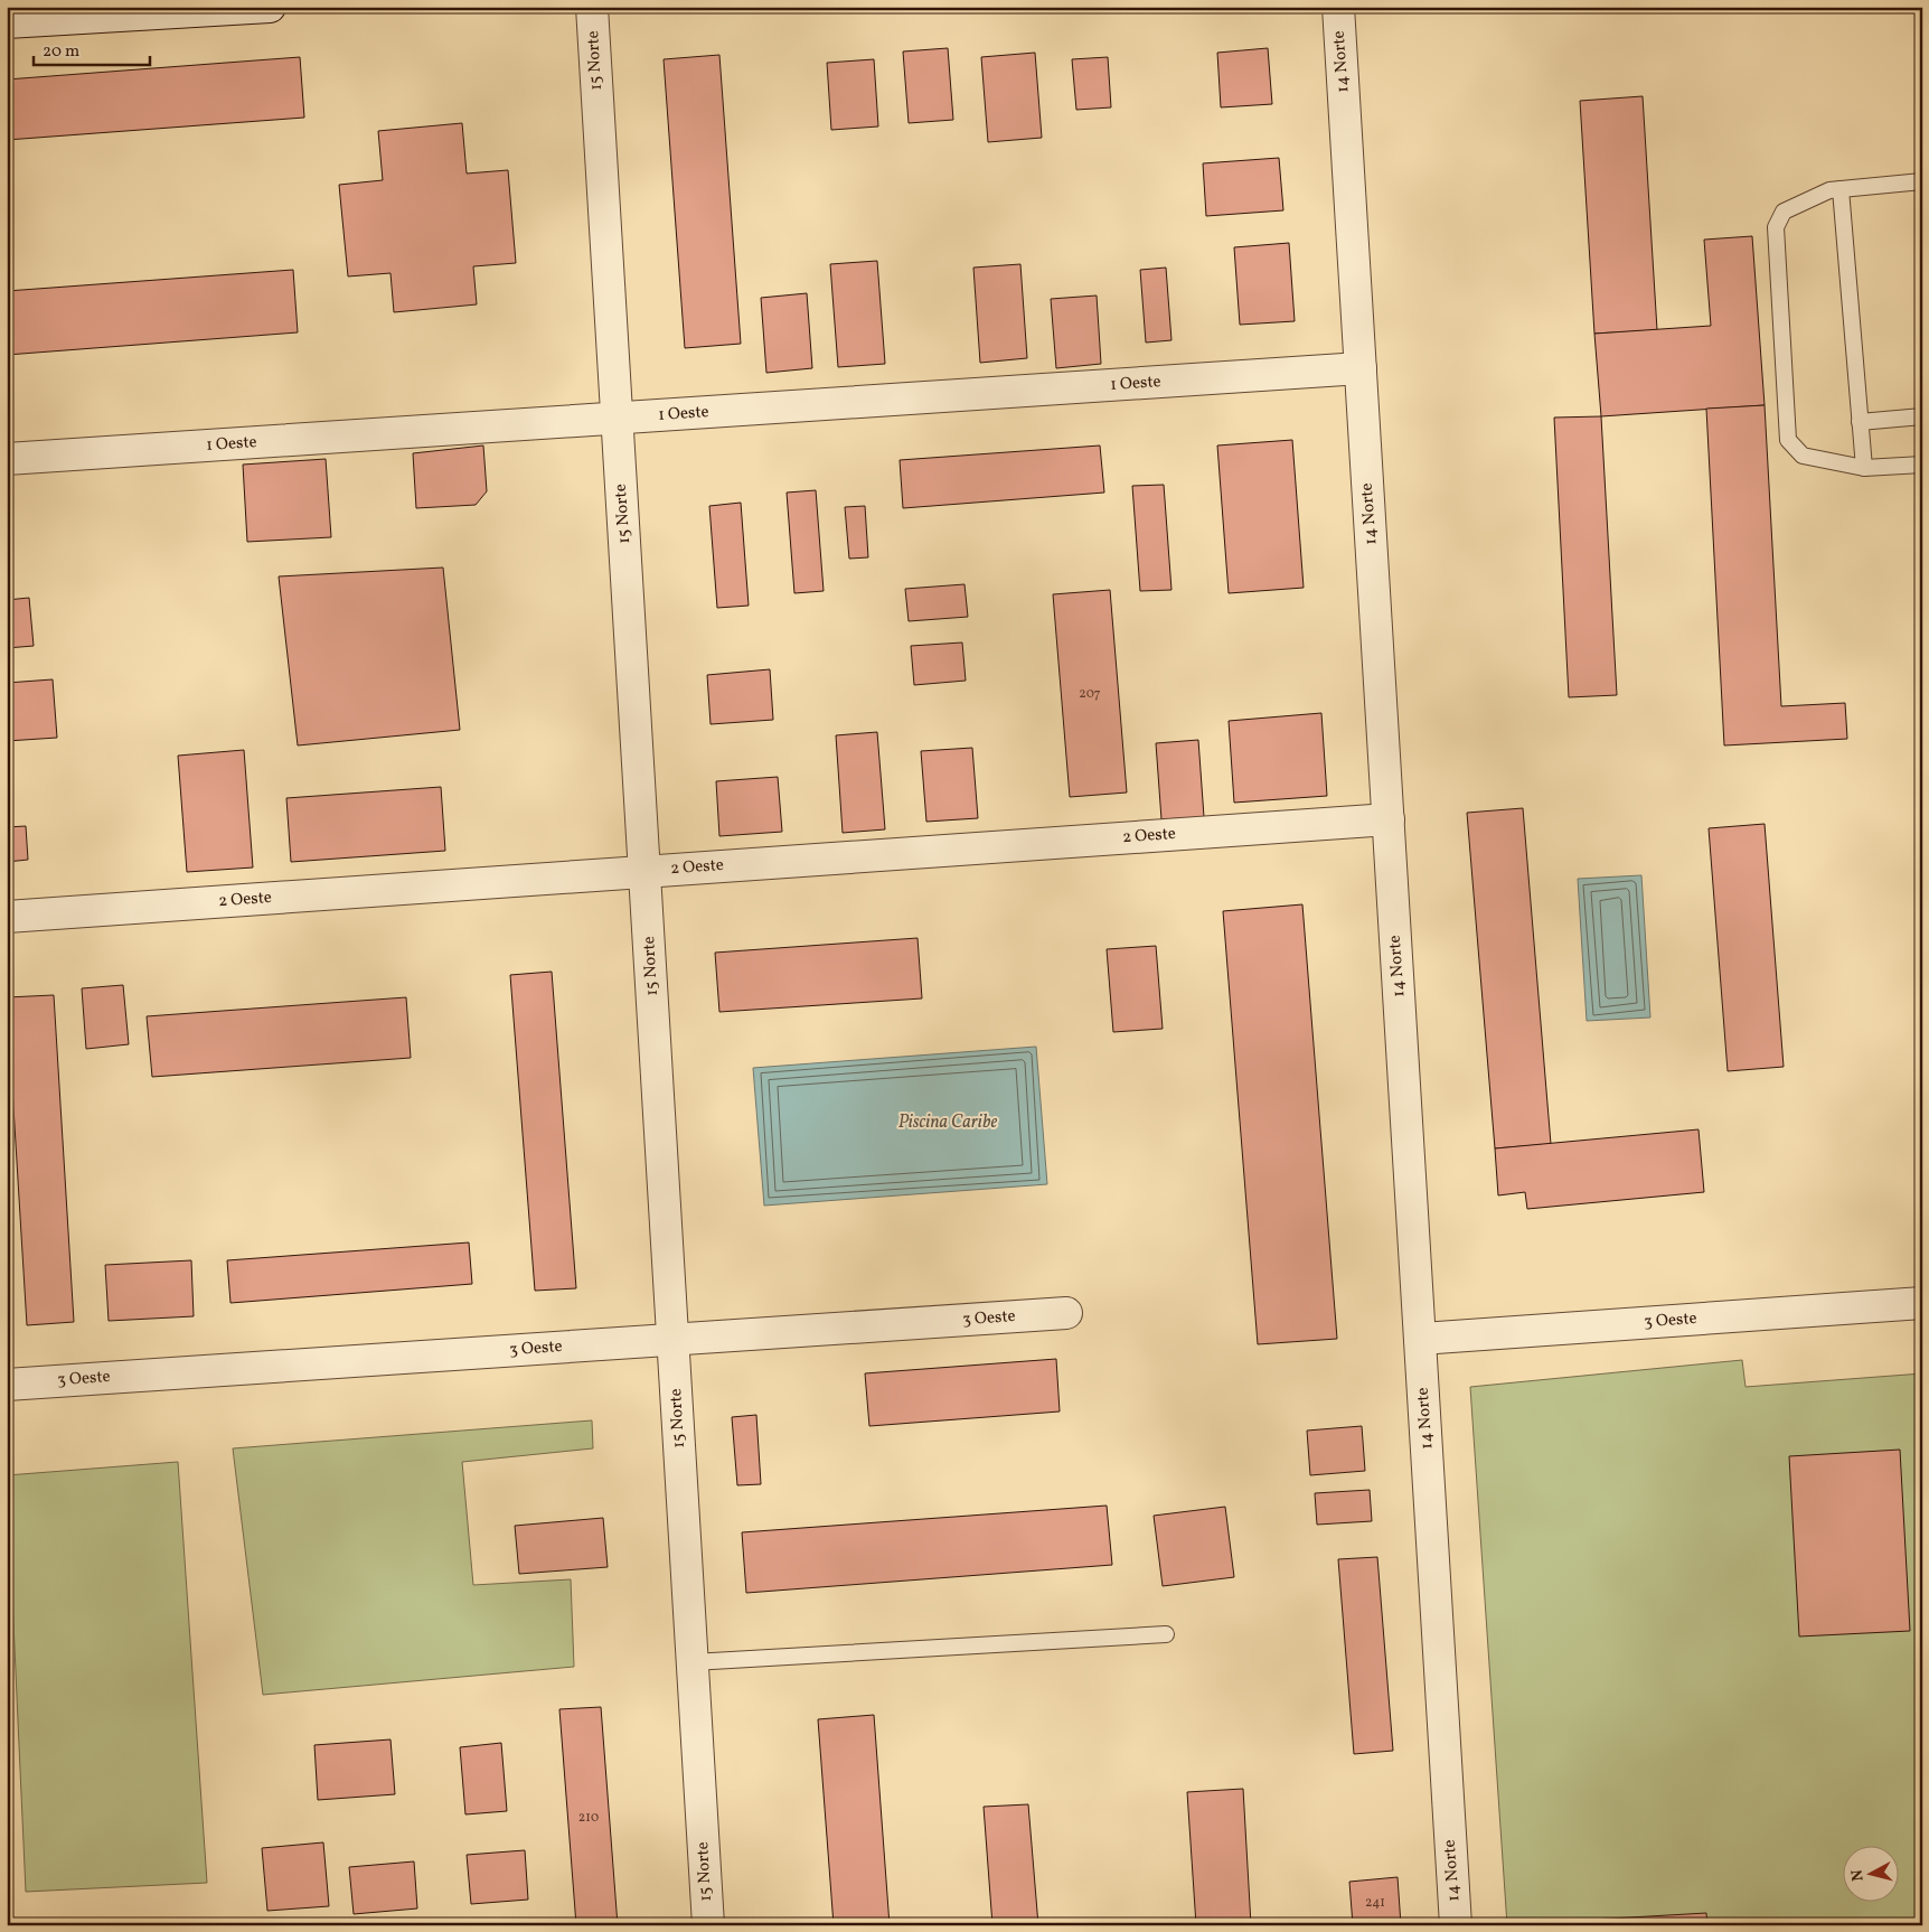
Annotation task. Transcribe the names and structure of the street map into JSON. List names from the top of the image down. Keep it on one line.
{"streets":{"street":["15 Norte","14 Norte","1 Oeste","2 Oeste","3 Oeste"]},"crossings":[["15 Norte","1 Oeste"],["15 Norte","2 Oeste"],["15 Norte","3 Oeste"],["14 Norte","1 Oeste"],["14 Norte","2 Oeste"],["14 Norte","3 Oeste"]],"water":["Piscina Caribe"],"house_numbers":["207","210","241"],"scale_bar":"20 m","north":"left"}
